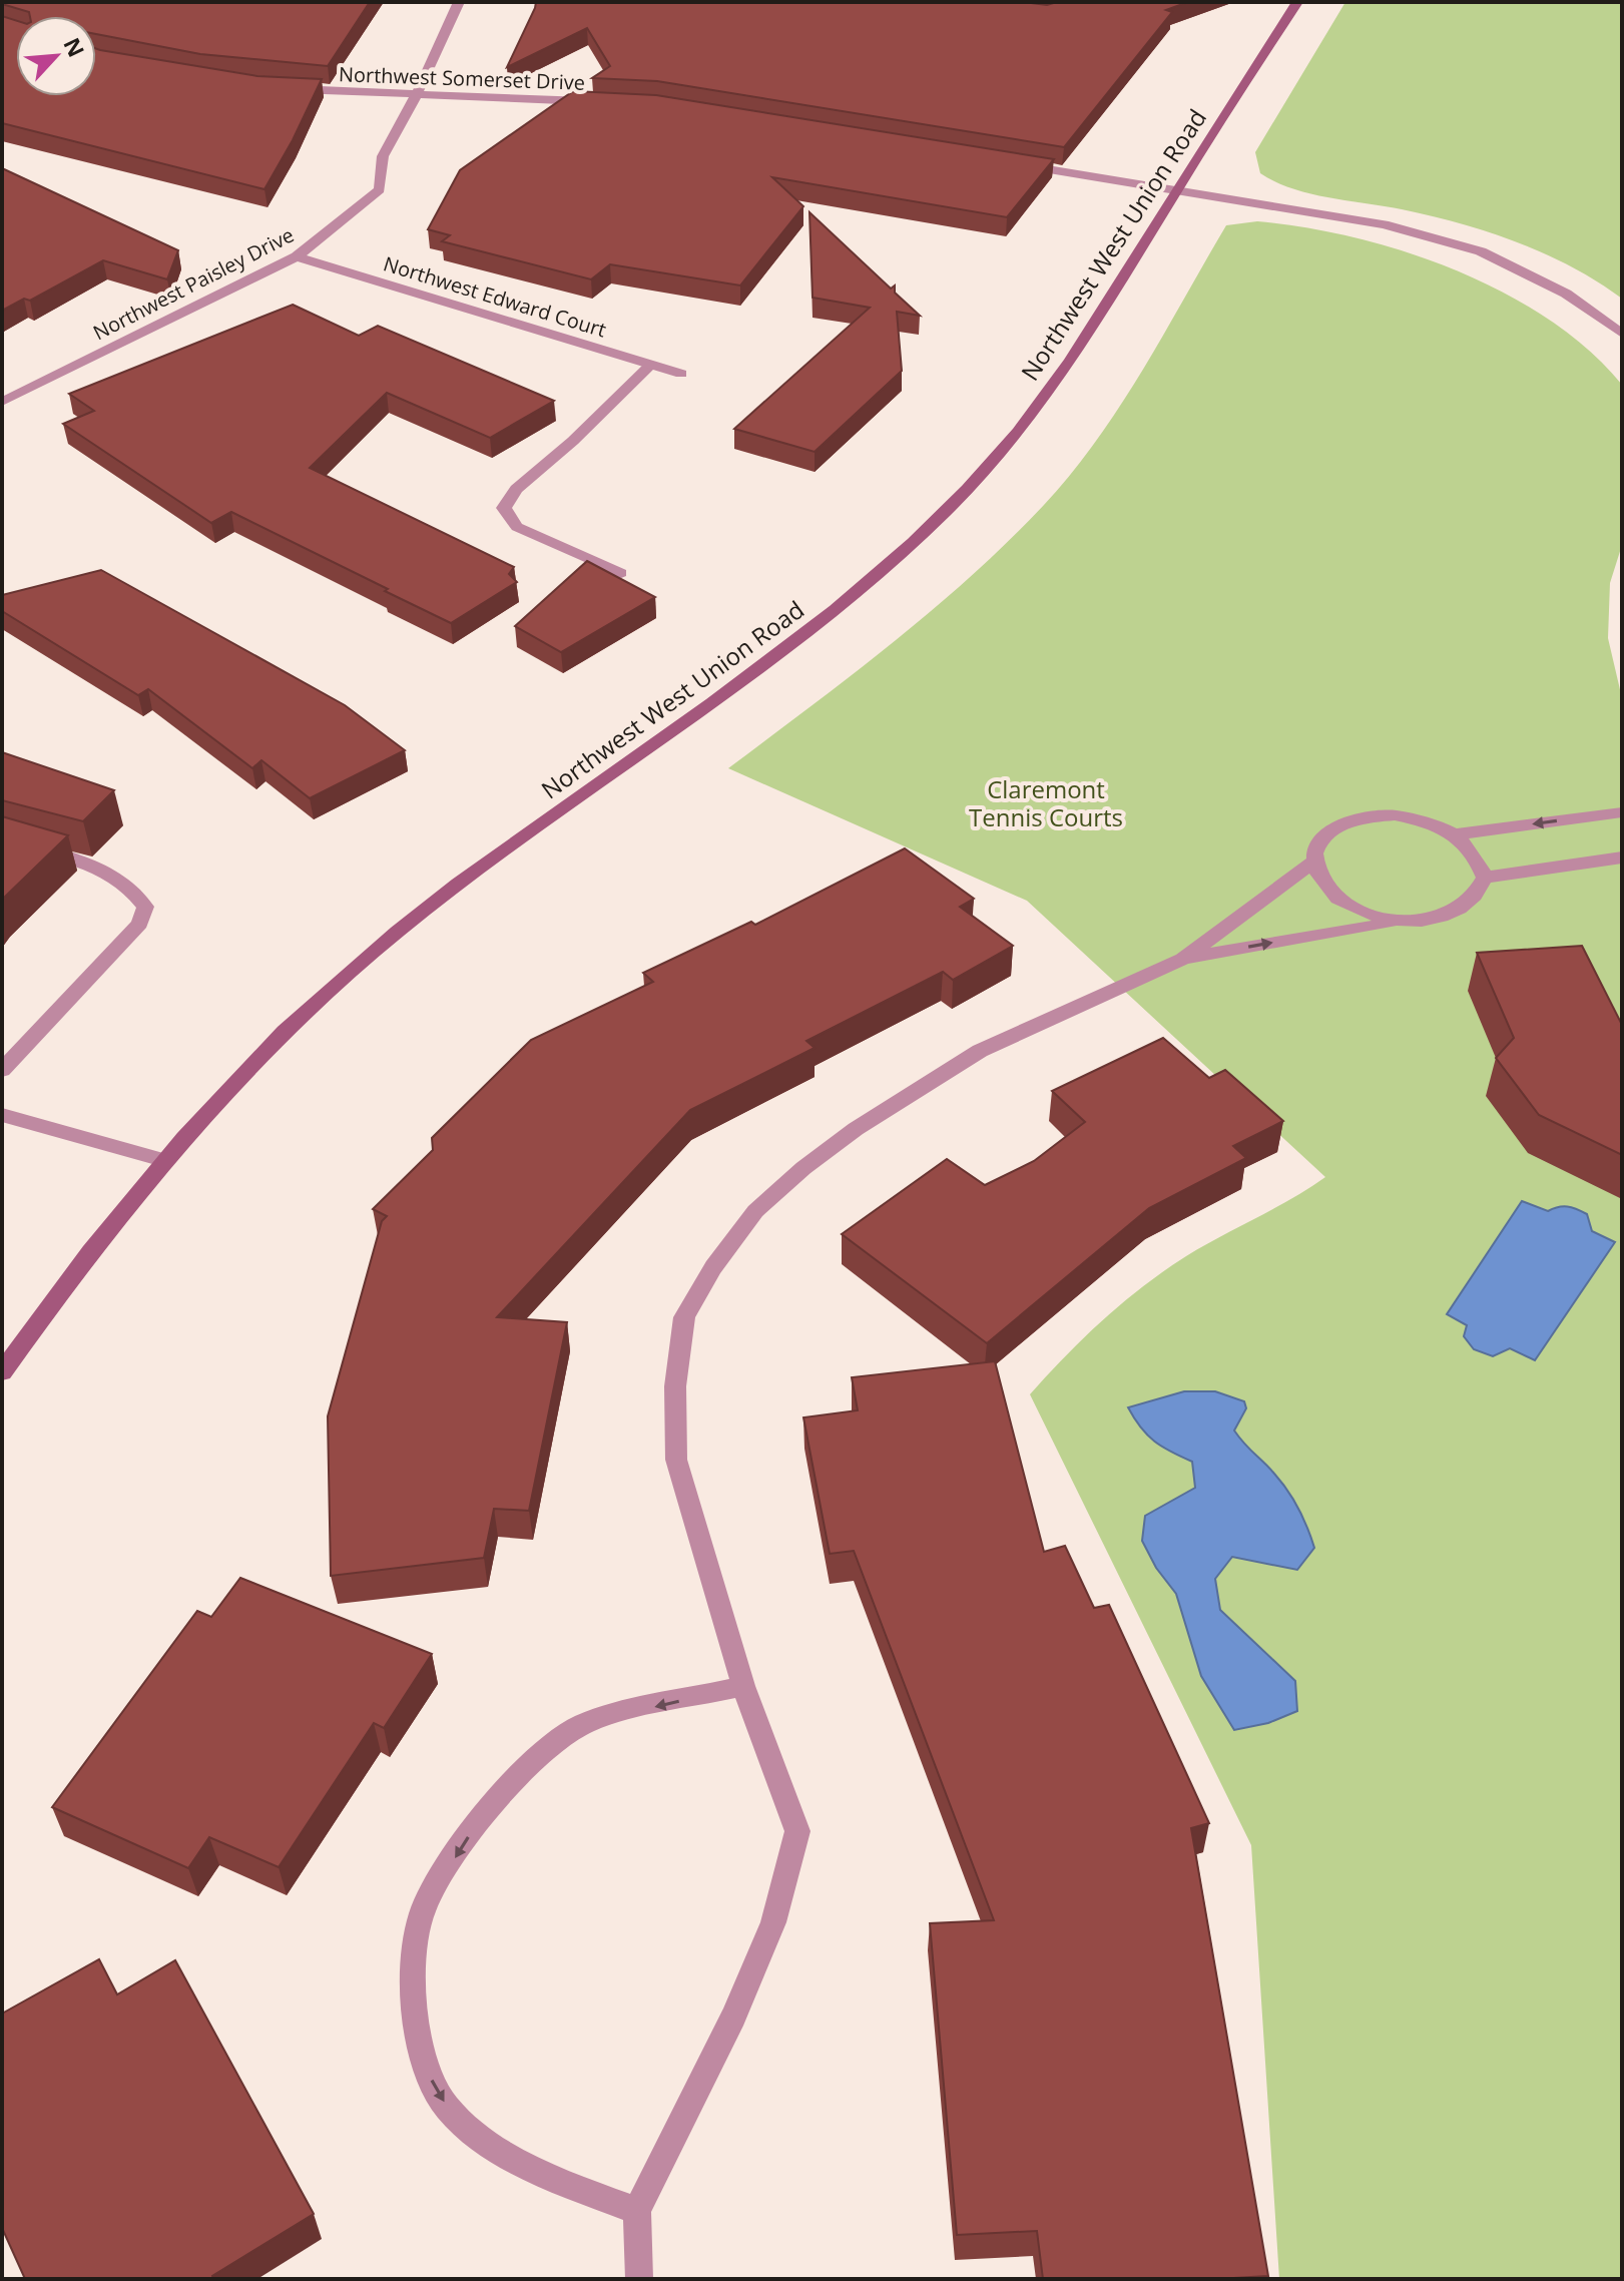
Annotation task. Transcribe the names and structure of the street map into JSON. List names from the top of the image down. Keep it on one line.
{"streets":{"main road":["Northwest West Union Road"],"street":["Northwest Somerset Drive","Northwest Paisley Drive","Northwest Edward Court"]},"crossings":[["Northwest Somerset Drive","Northwest Paisley Drive"],["Northwest Paisley Drive","Northwest Edward Court"]],"parks":["Claremont Tennis Courts"],"north":"top right"}
